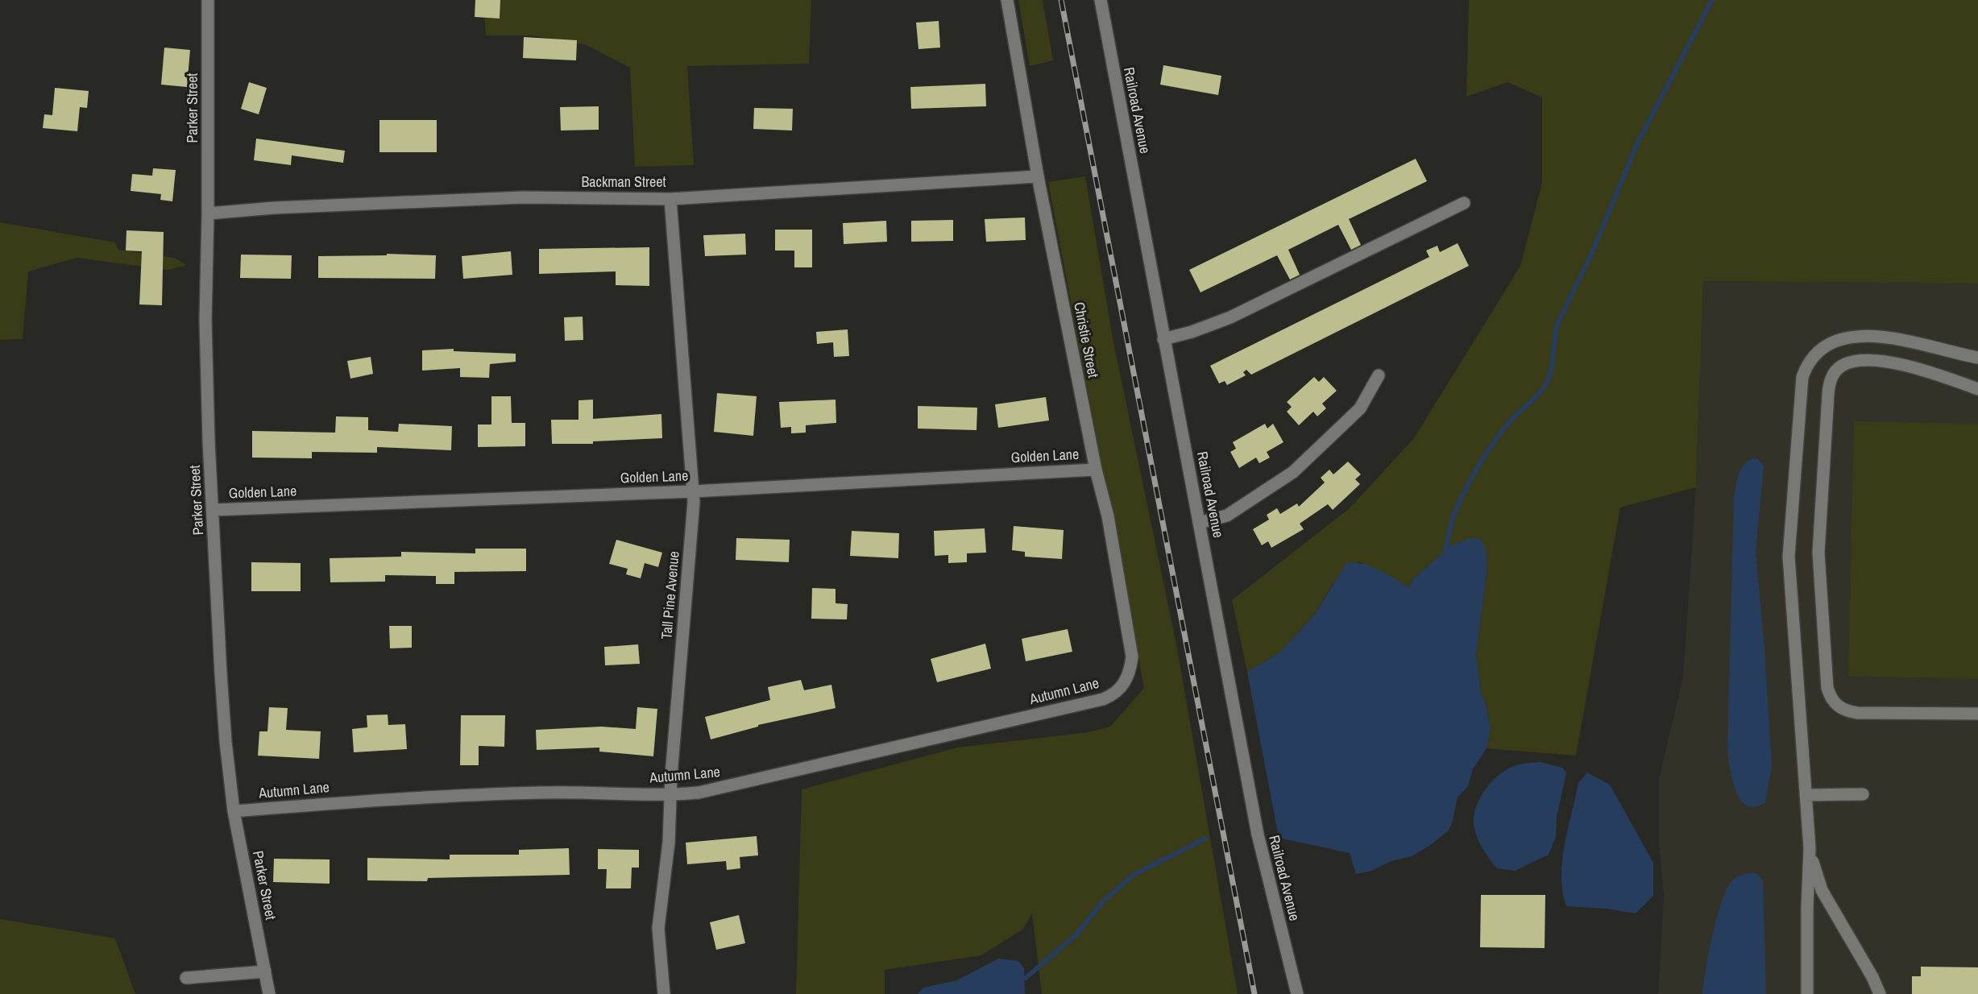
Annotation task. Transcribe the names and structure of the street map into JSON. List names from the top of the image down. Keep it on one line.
{"streets":{"street":["Parker Street","Railroad Avenue","Backman Street","Christie Street","Golden Lane","Tall Pine Avenue","Autumn Lane"]},"crossings":[["Parker Street","Backman Street"],["Parker Street","Golden Lane"],["Parker Street","Autumn Lane"],["Backman Street","Christie Street"],["Backman Street","Tall Pine Avenue"],["Christie Street","Golden Lane"],["Christie Street","Autumn Lane"],["Golden Lane","Tall Pine Avenue"],["Tall Pine Avenue","Autumn Lane"]]}
